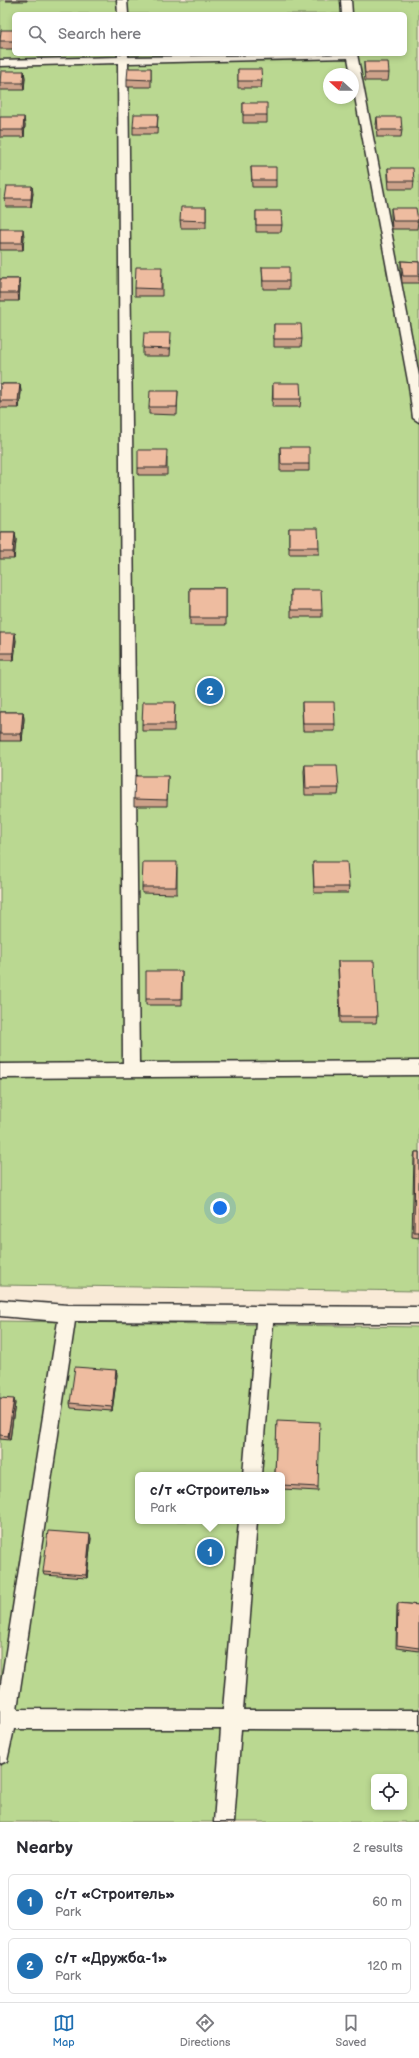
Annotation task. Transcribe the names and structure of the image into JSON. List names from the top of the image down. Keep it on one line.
{"north":"left","page":{"search":"Search here","pins":["2","1"],"popup":["с/т «Строитель»","Park"],"heading":["Nearby","2 results"],"list":[{"mark":"1","name":"с/т «Строитель»","note":"Park","value":"60 m"},{"mark":"2","name":"с/т «Дружба-1»","note":"Park","value":"120 m"}],"nav":["Map","Directions","Saved"]}}
